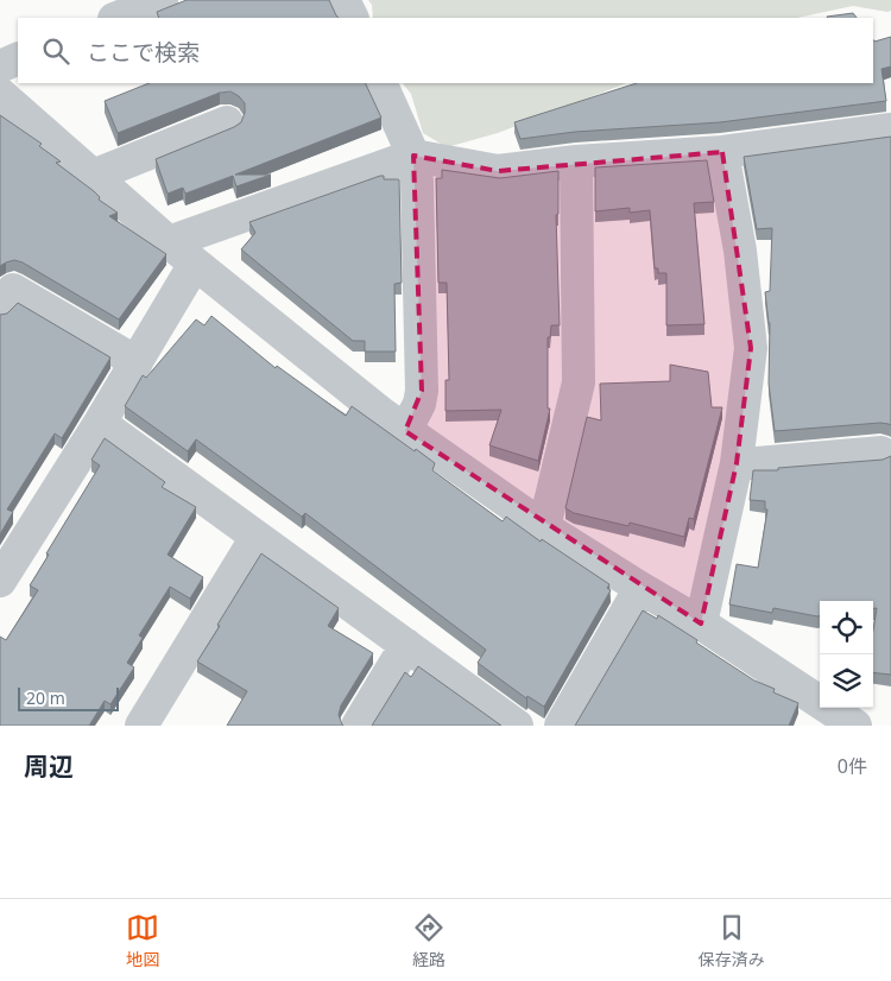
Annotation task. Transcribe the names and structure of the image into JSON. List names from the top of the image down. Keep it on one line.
{"scale_bar":"20 m","page":{"search":"ここで検索","scale":"20 m","heading":["周辺","0件"],"nav":["地図","経路","保存済み"]}}
